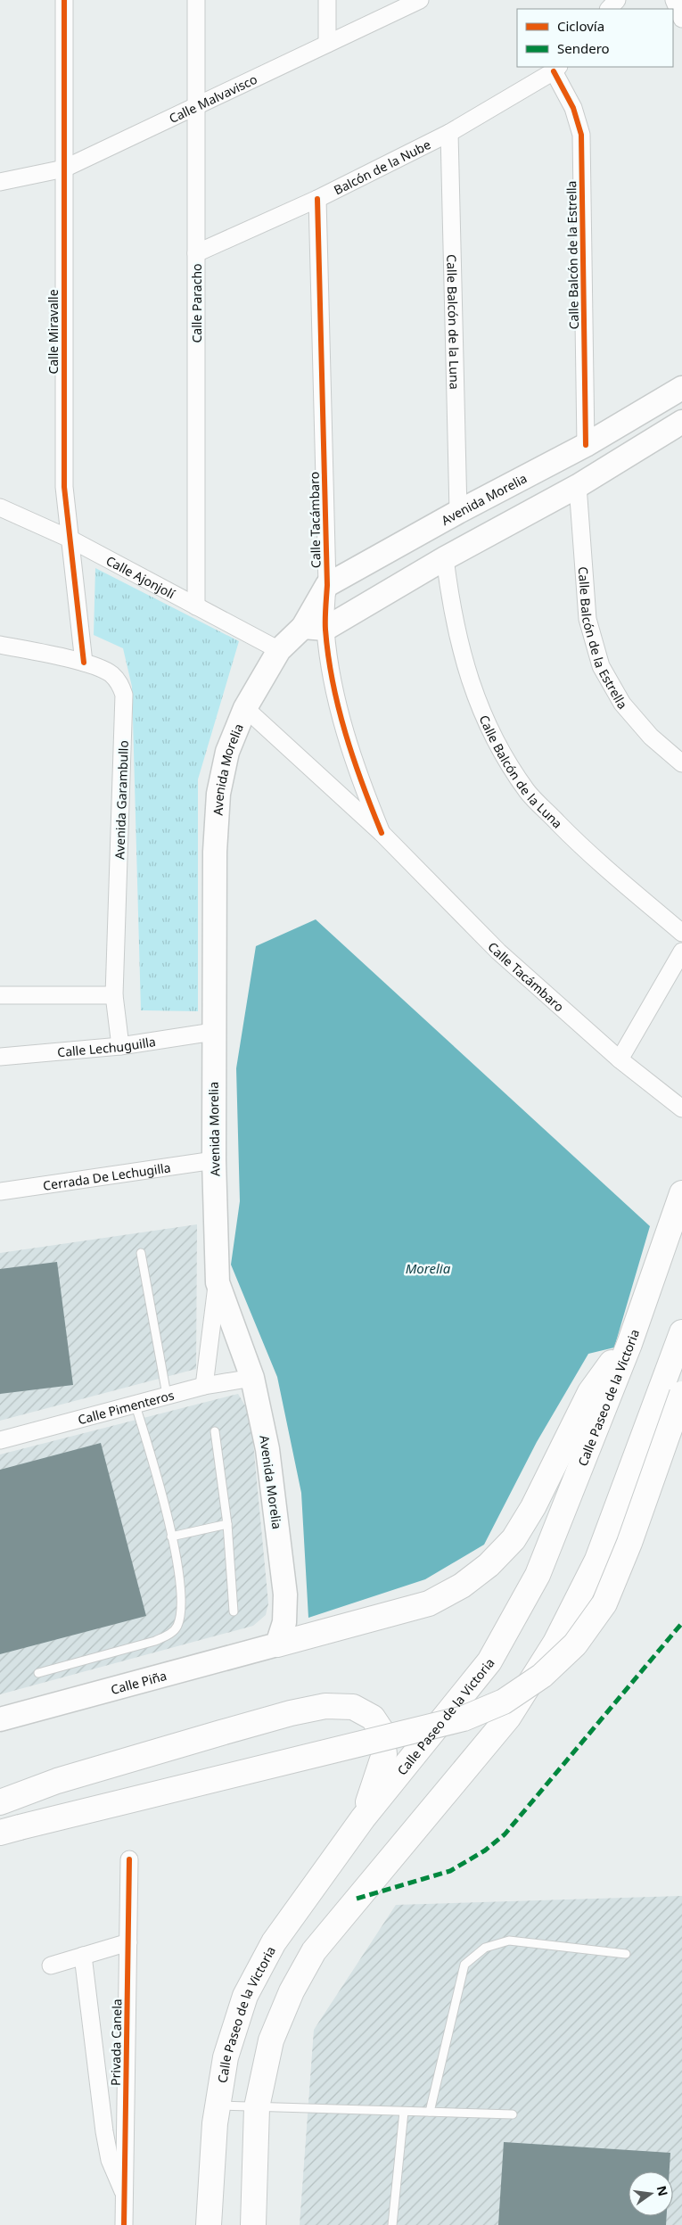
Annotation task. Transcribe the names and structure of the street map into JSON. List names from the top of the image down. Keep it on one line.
{"streets":{"main road":["Avenida Morelia","Calle Paseo de la Victoria","Calle Piña"],"street":["Calle Malvavisco","Balcón de la Nube","Calle Balcón de la Estrella","Calle Paracho","Calle Balcón de la Luna","Calle Miravalle","Calle Tacámbaro","Calle Ajonjolí","Avenida Garambullo","Calle Lechuguilla","Cerrada De Lechugilla","Calle Pimenteros","Privada Canela"]},"crossings":[["Calle Malvavisco","Calle Paracho"],["Calle Malvavisco","Calle Miravalle"],["Balcón de la Nube","Calle Balcón de la Estrella"],["Balcón de la Nube","Calle Paracho"],["Balcón de la Nube","Calle Balcón de la Luna"],["Balcón de la Nube","Calle Tacámbaro"],["Calle Balcón de la Estrella","Avenida Morelia"],["Calle Paracho","Calle Ajonjolí"],["Calle Balcón de la Luna","Avenida Morelia"],["Calle Miravalle","Calle Ajonjolí"],["Calle Miravalle","Avenida Garambullo"],["Avenida Morelia","Calle Tacámbaro"],["Avenida Morelia","Calle Ajonjolí"],["Avenida Morelia","Calle Lechuguilla"],["Avenida Morelia","Cerrada De Lechugilla"],["Avenida Morelia","Calle Pimenteros"],["Avenida Morelia","Calle Piña"],["Avenida Garambullo","Calle Lechuguilla"]],"water":["Morelia"],"legend":["Ciclovía","Sendero"],"north":"right"}
